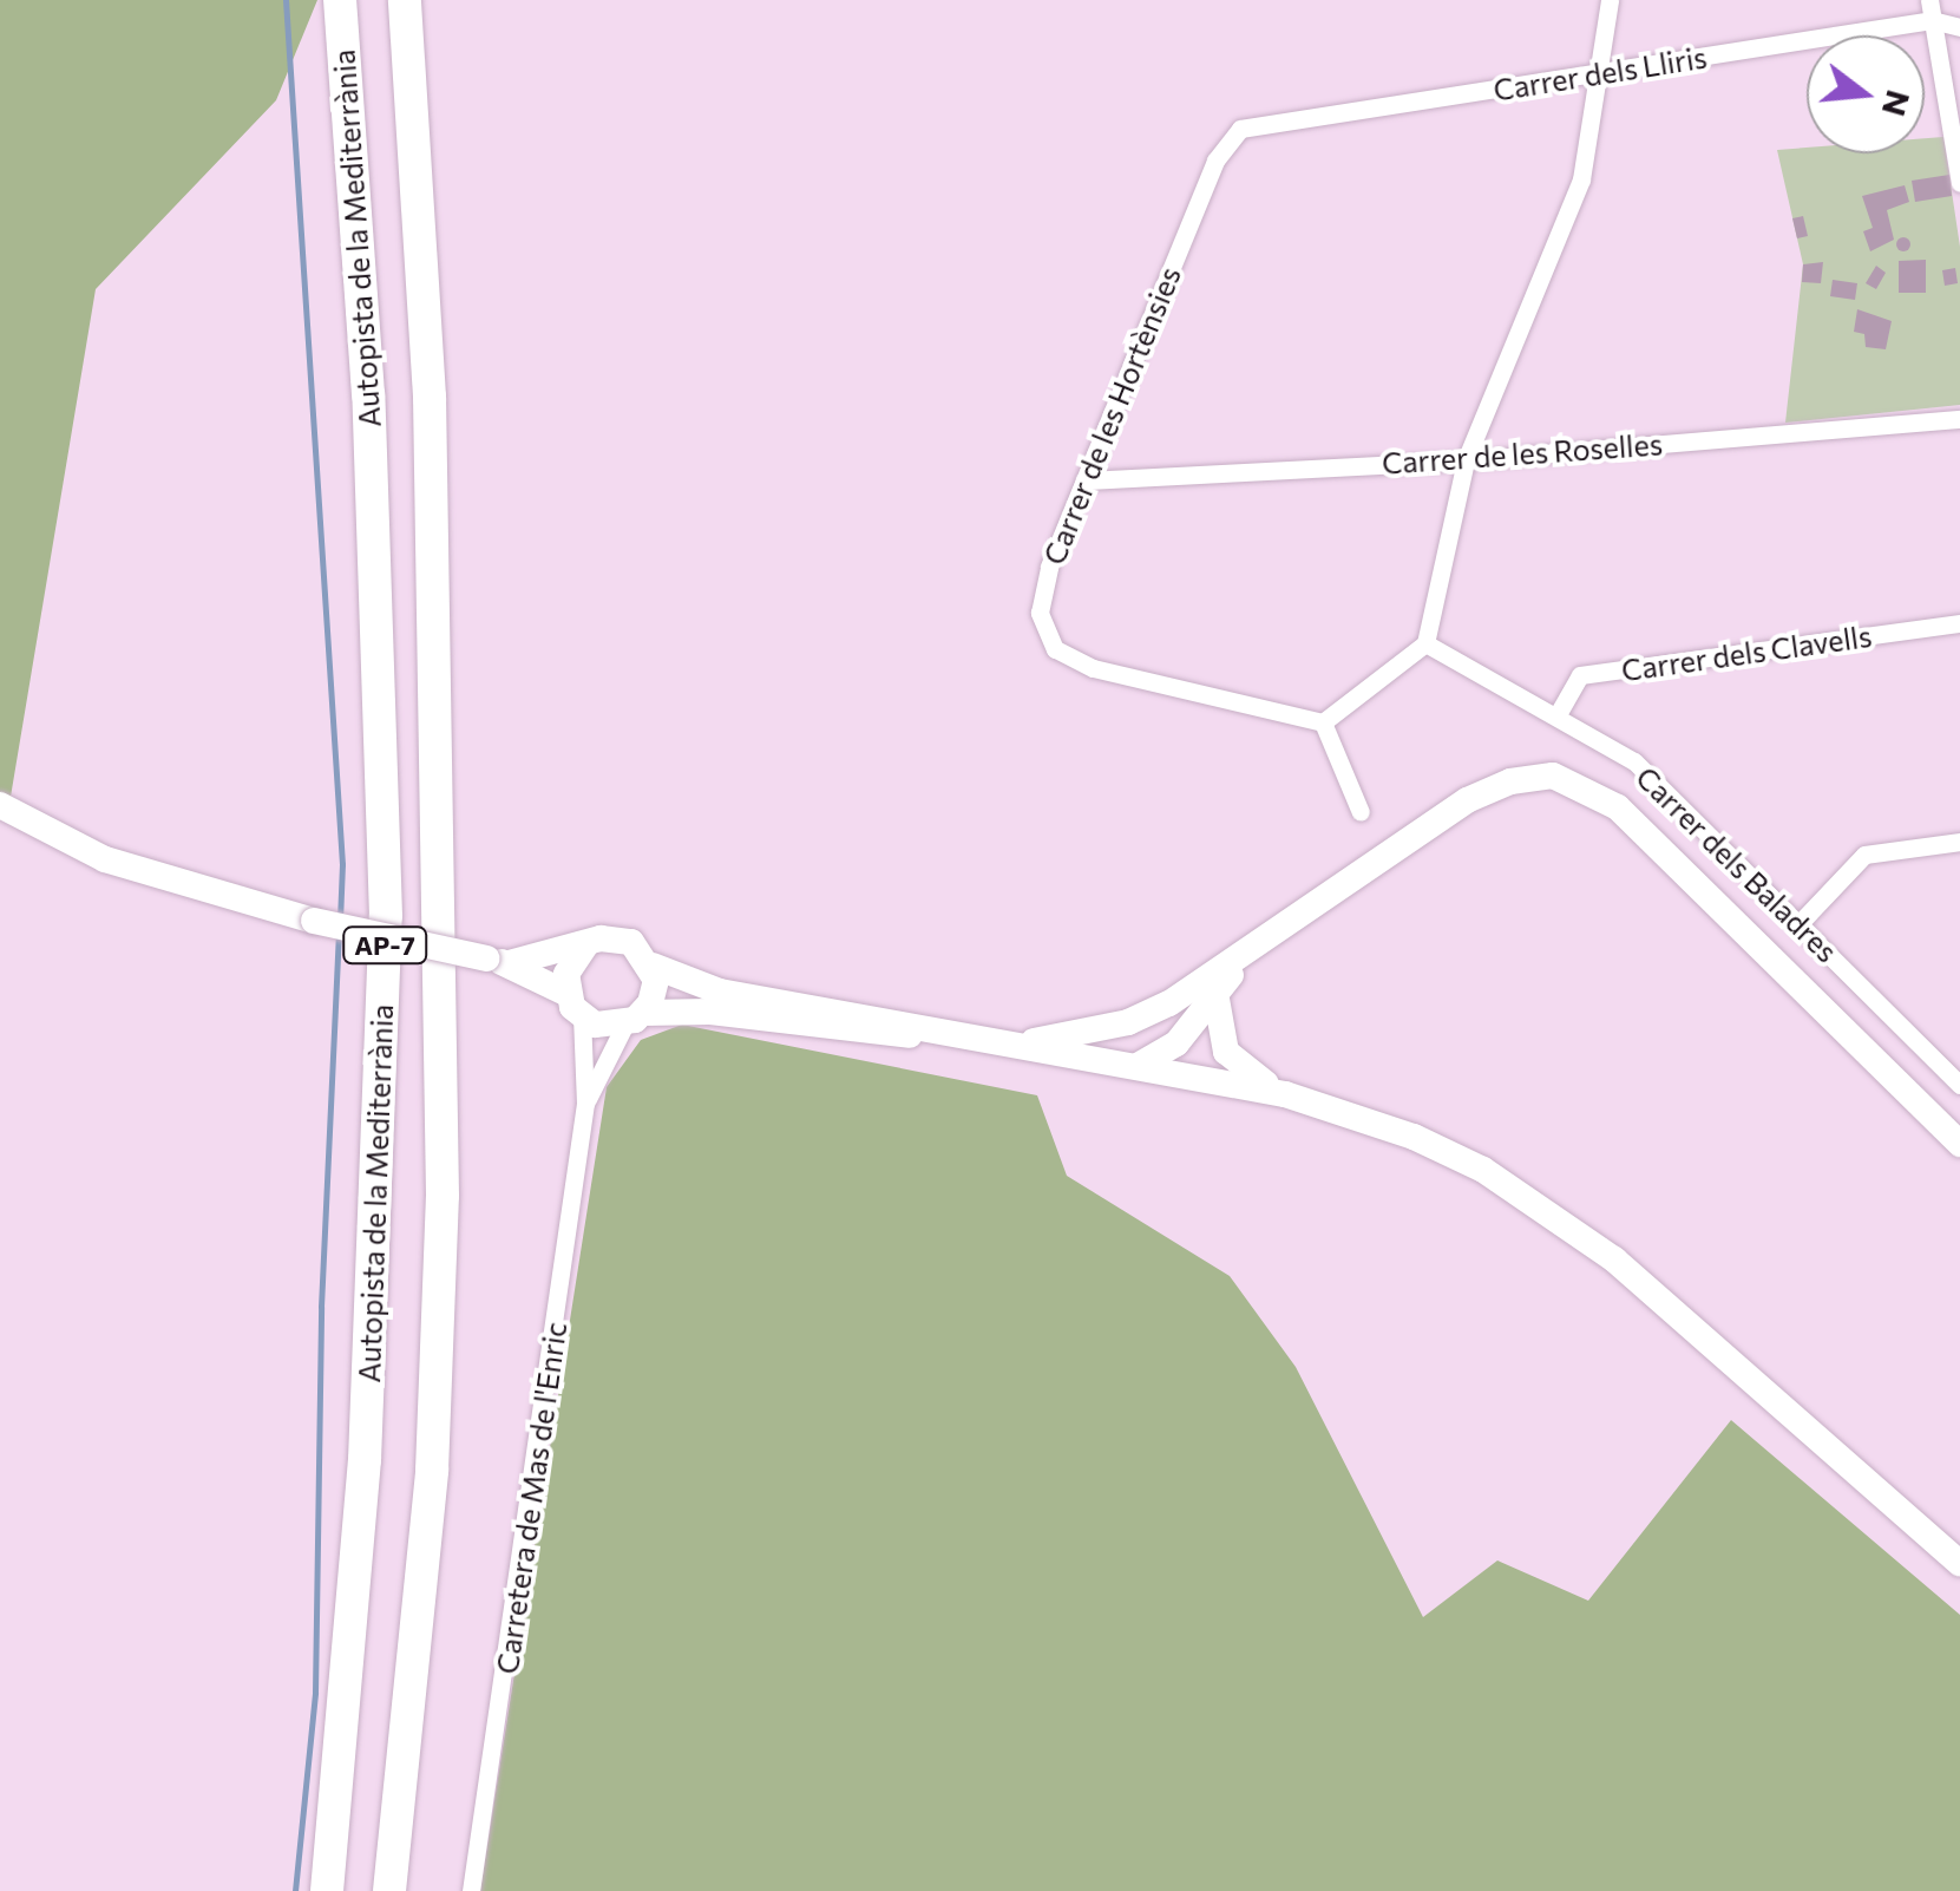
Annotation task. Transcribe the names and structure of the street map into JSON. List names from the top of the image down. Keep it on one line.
{"streets":{"highway":["Autopista de la Mediterrània","AP-7"],"street":["Carrer dels Lliris","Carrer de les Hortènsies","Carrer de les Roselles","Carrer dels Clavells","Carrer dels Baladres","Carretera de Mas de l'Enric"]},"crossings":[["Carrer dels Lliris","Carrer de les Hortènsies"],["Carrer de les Hortènsies","Carrer de les Roselles"],["Carrer dels Clavells","Carrer dels Baladres"]],"north":"right"}
